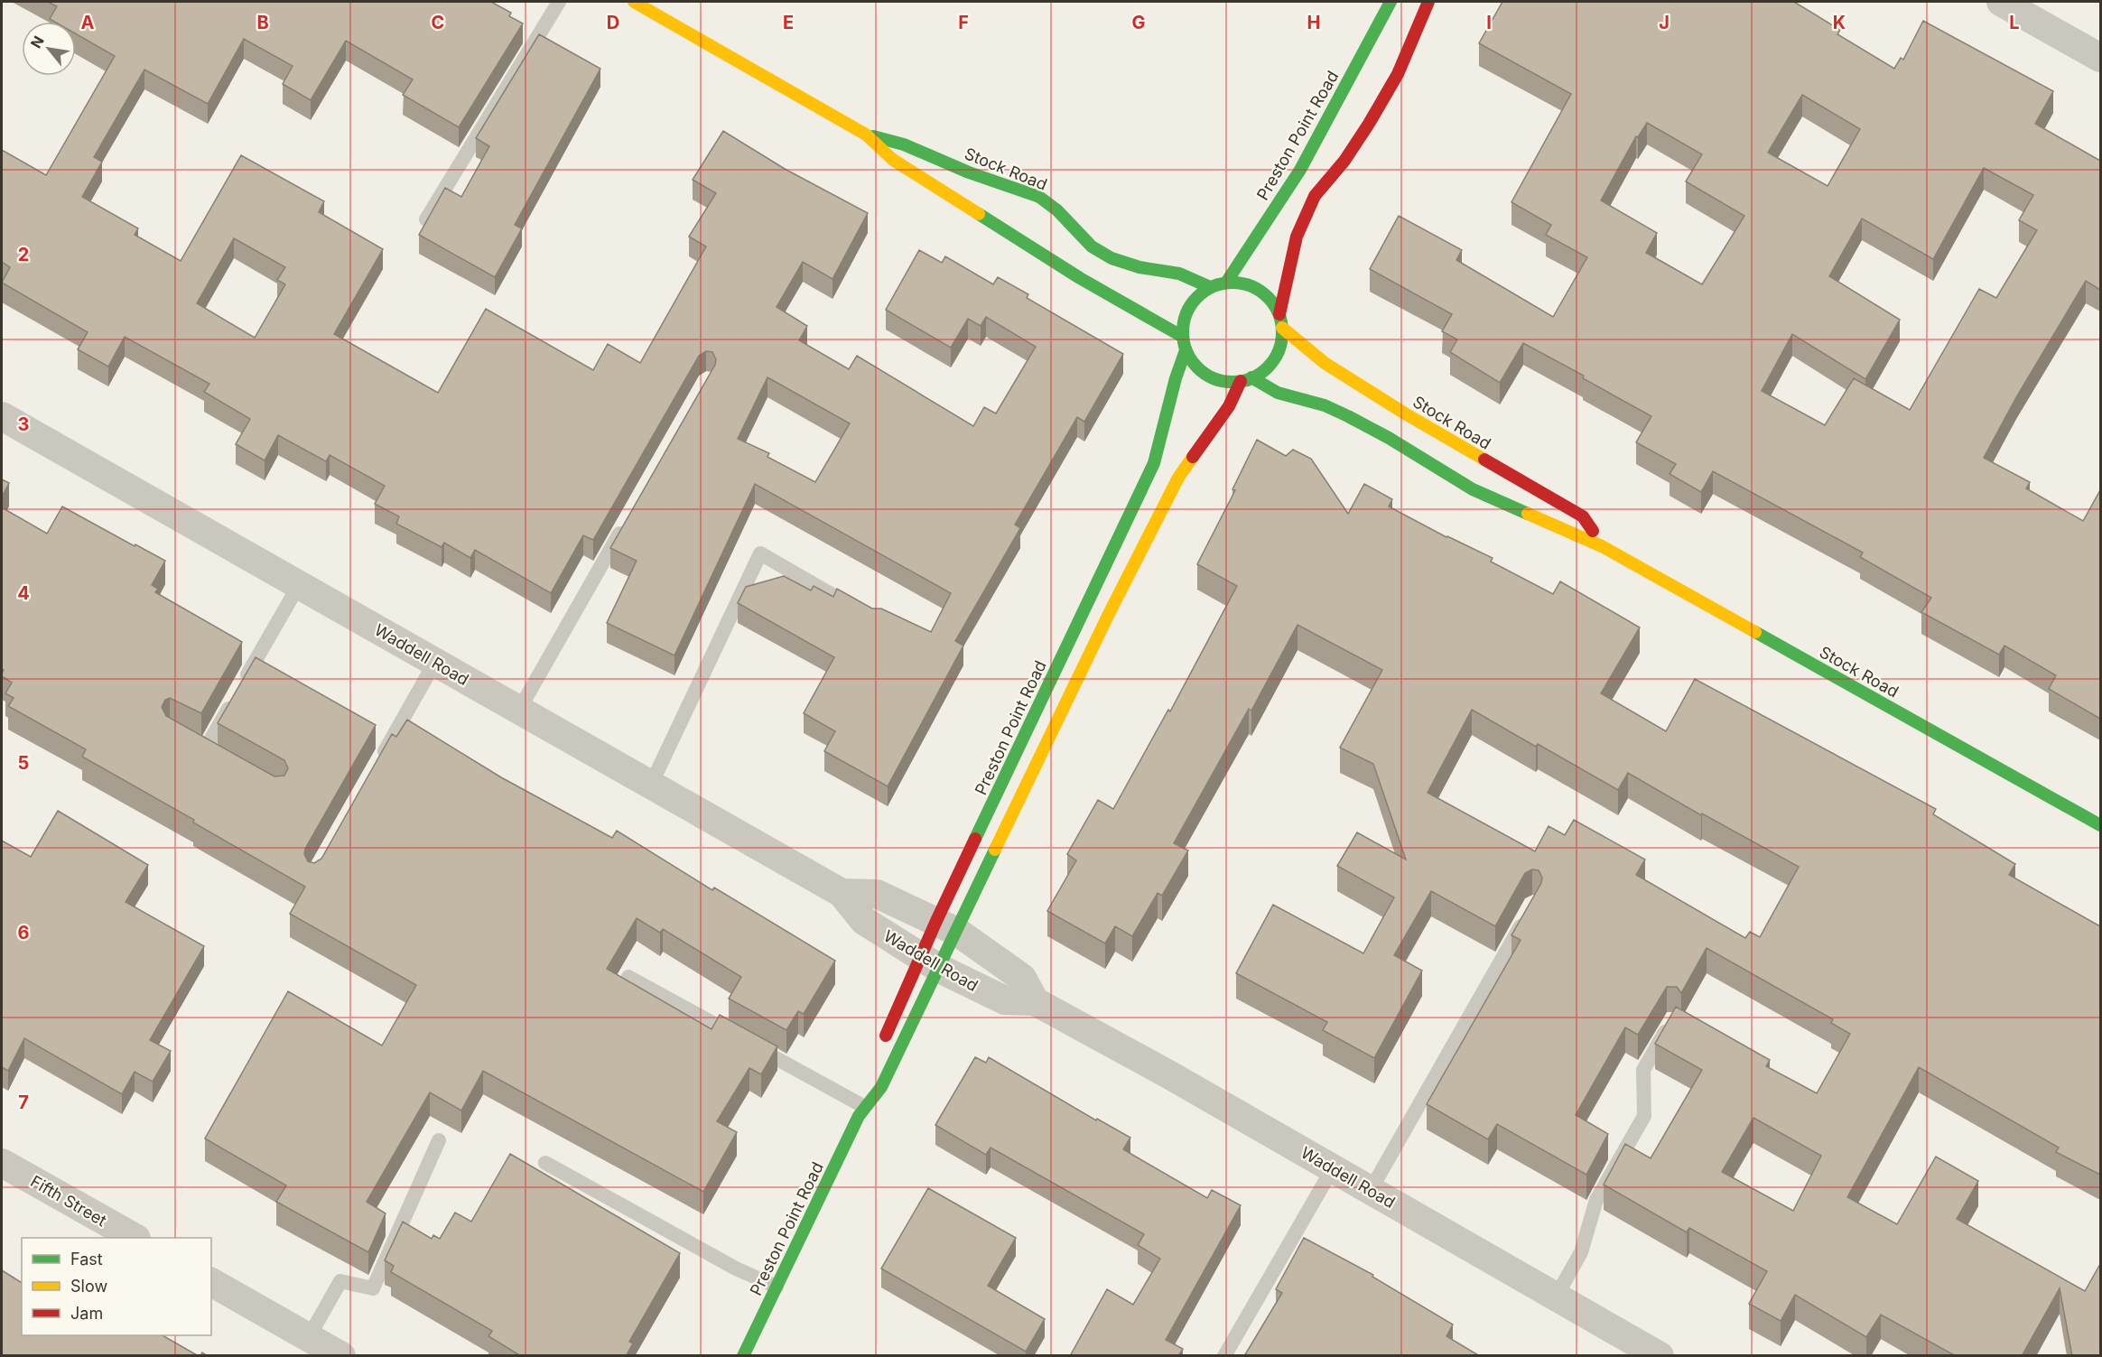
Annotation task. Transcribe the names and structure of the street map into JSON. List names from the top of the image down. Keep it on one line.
{"streets":{"main road":["Preston Point Road","Stock Road"],"street":["Waddell Road","Fifth Street"]},"crossings":[["Preston Point Road","Stock Road"],["Preston Point Road","Waddell Road"]],"legend":["Fast","Slow","Jam"],"north":"top left","grid":{"columns":["A","B","C","D","E","F","G","H","I","J","K","L"],"rows":["2","3","4","5","6","7"]}}
